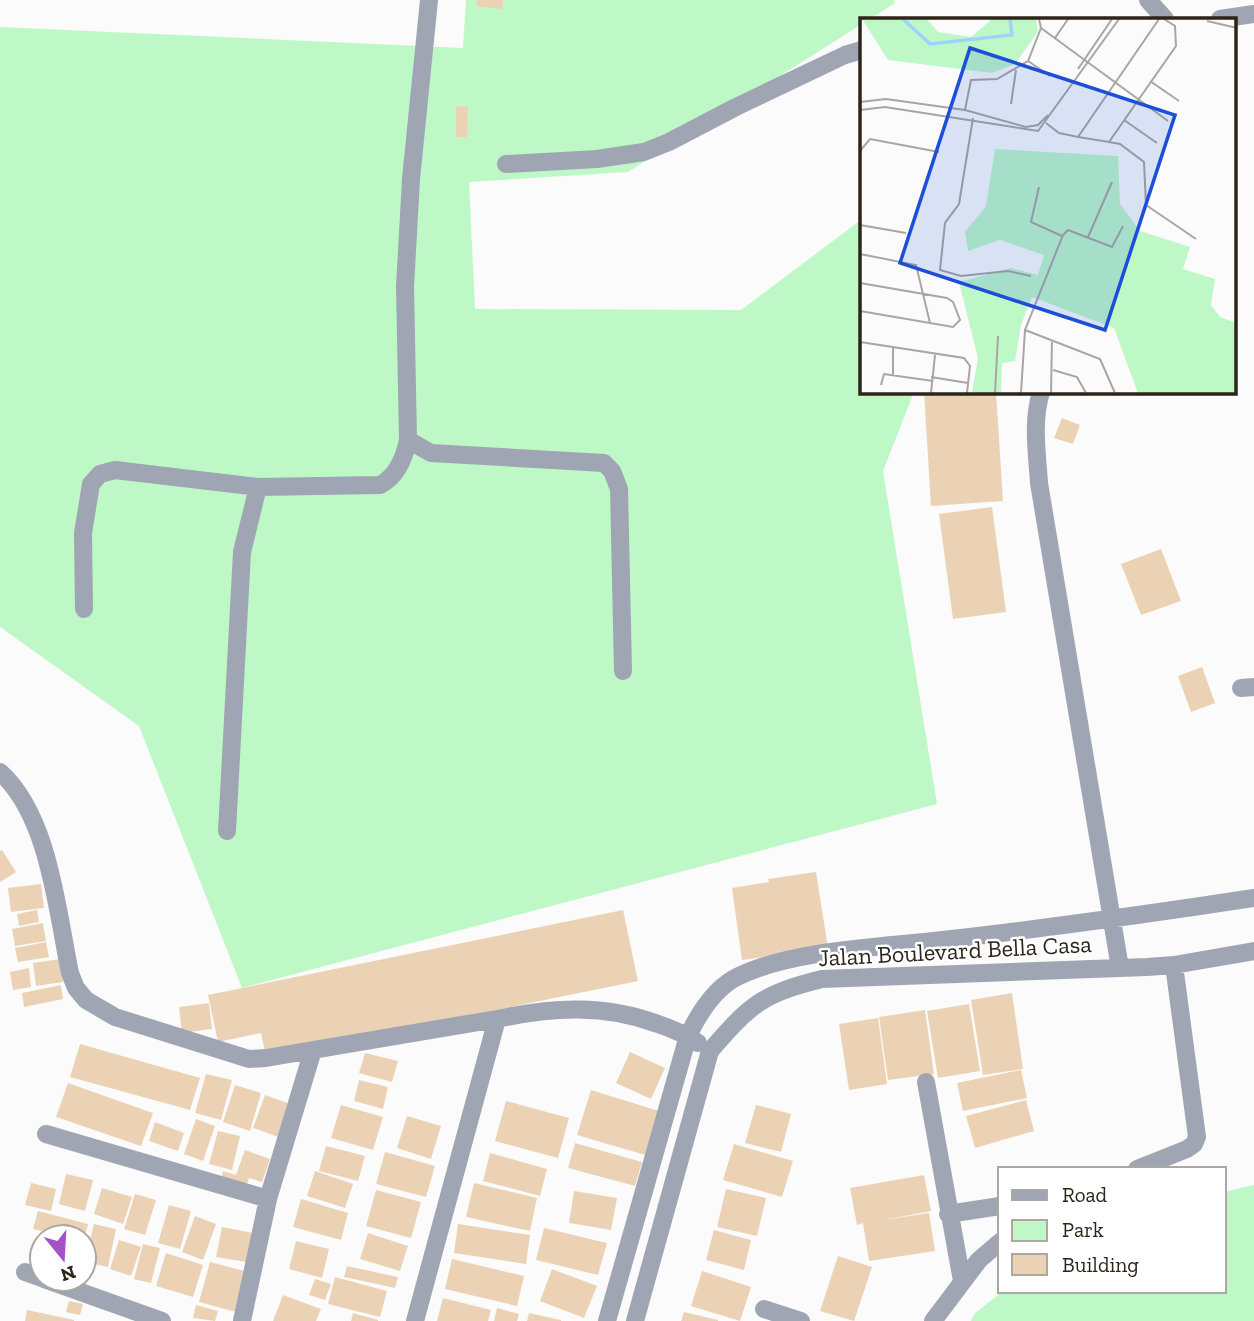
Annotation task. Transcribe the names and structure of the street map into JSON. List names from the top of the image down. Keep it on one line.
{"streets":{"street":["Jalan Boulevard Bella Casa"]},"legend":["Road","Park","Building"],"north":"bottom"}
